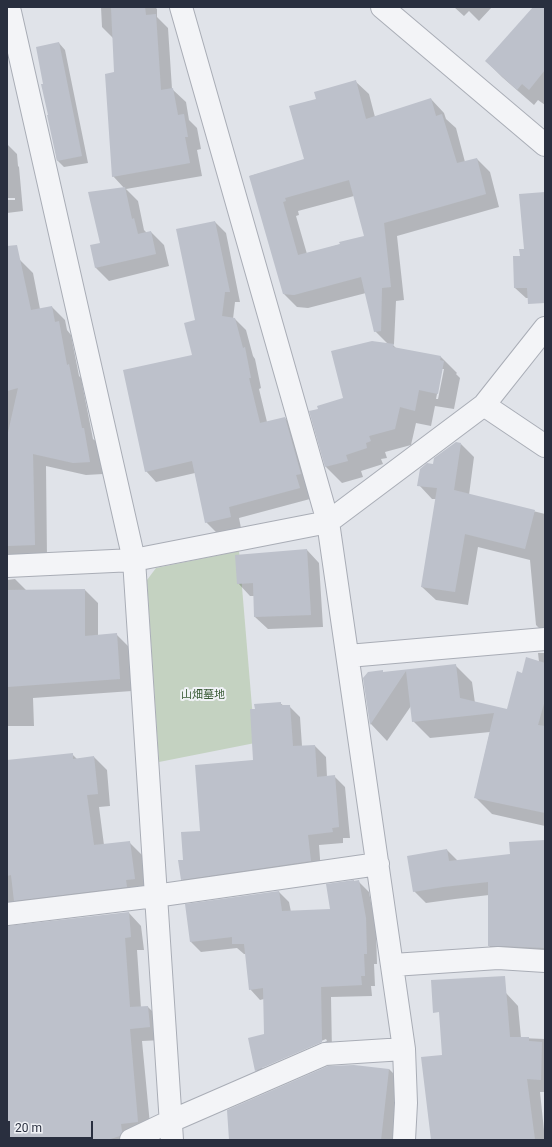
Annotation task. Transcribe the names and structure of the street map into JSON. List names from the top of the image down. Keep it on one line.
{"parks":["山畑墓地"],"scale_bar":"20 m"}
